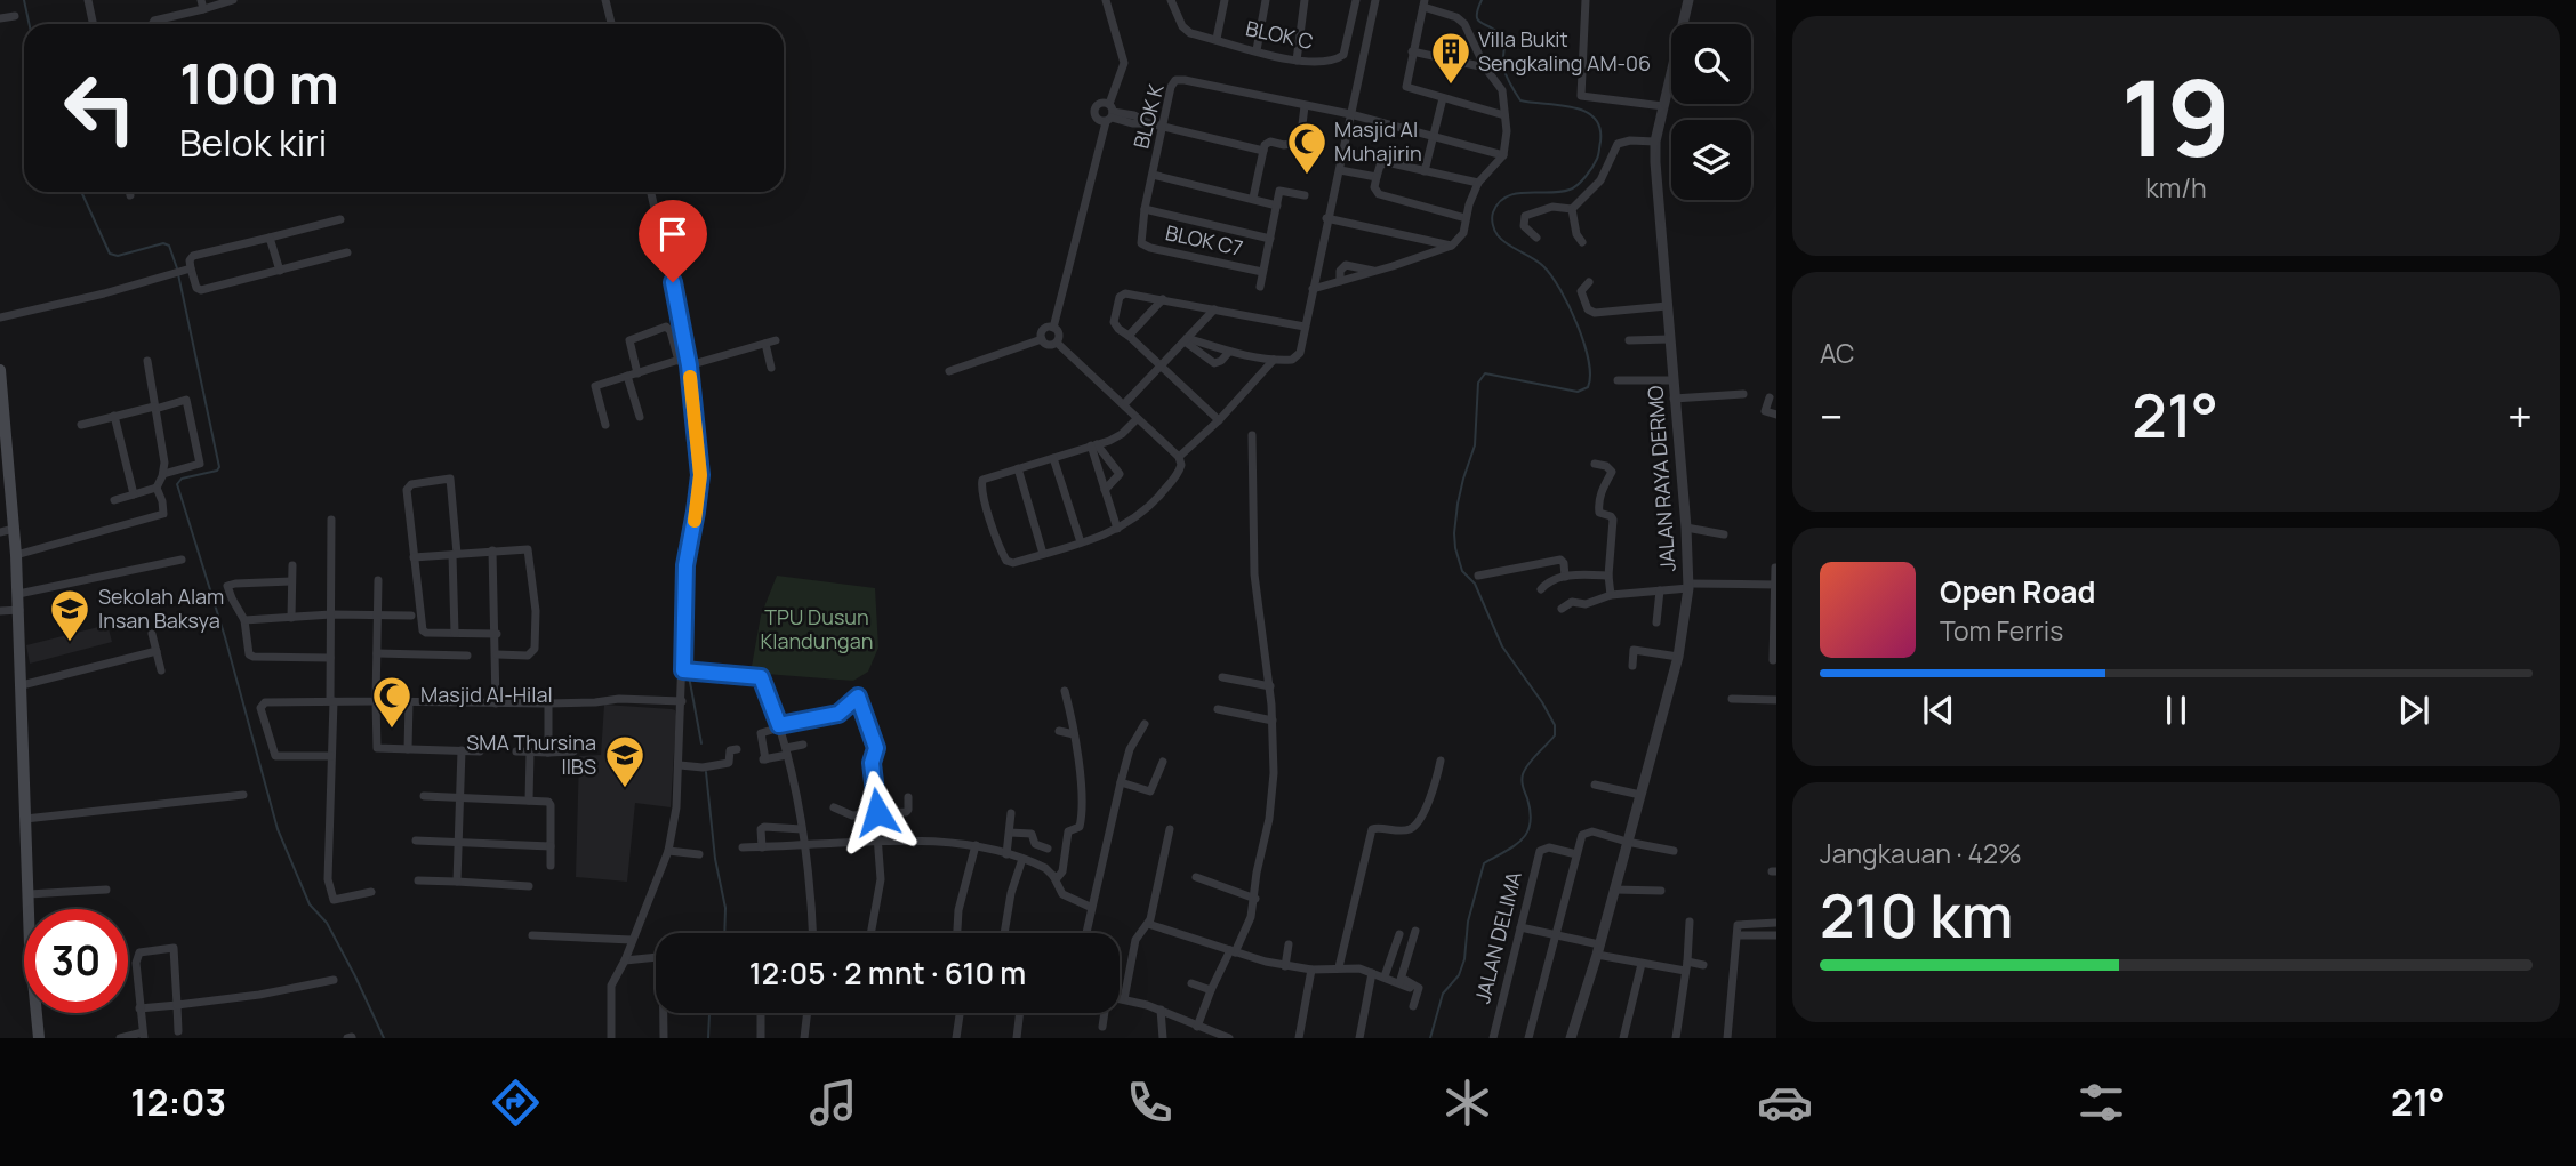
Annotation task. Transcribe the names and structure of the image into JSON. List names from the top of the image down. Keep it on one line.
{"streets":{"street":["BLOK C","BLOK K","BLOK C7","JALAN RAYA DERMO","JALAN DELIMA"]},"crossings":[["BLOK K","BLOK C7"]],"parks":["TPU Dusun Klandungan"],"places":{"building":["Villa Bukit Sengkaling AM-06"],"mosque":["Masjid Al Muhajirin","Masjid Al-Hilal"],"school or university":["Sekolah Alam Insan Baksya","SMA Thursina IIBS"]},"page":{"tile":[["19","km/h"],"AC",["Jangkauan · 42%","210 km"]],"turn":["100 m","Belok kiri"],"heat":["−","21°","+"],"song":["Open Road","Tom Ferris"],"limit":"30","trip":"12:05 · 2 mnt · 610 m","tabs":["12:03","21°"]}}
